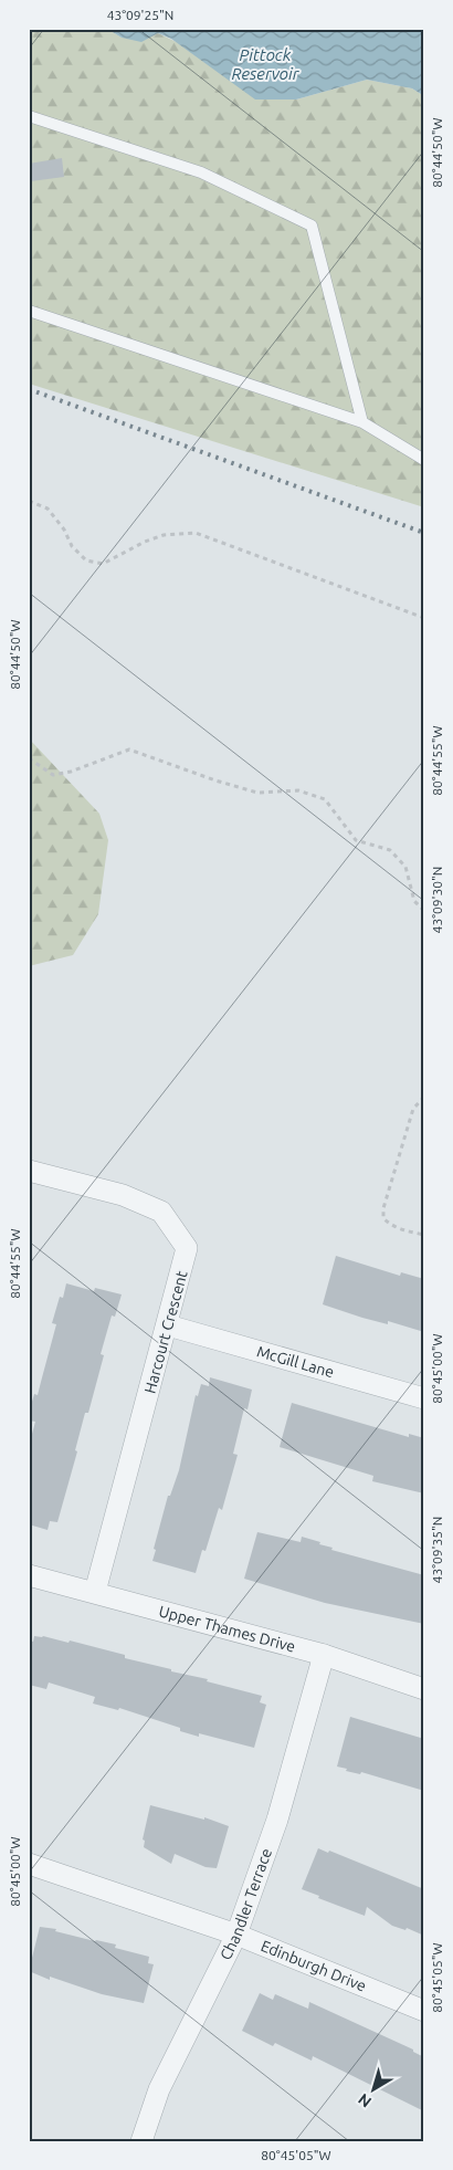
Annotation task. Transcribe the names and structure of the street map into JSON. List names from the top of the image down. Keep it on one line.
{"streets":{"street":["Harcourt Crescent","McGill Lane","Upper Thames Drive","Chandler Terrace","Edinburgh Drive"]},"crossings":[["Harcourt Crescent","McGill Lane"],["Harcourt Crescent","Upper Thames Drive"],["Upper Thames Drive","Chandler Terrace"],["Chandler Terrace","Edinburgh Drive"]],"water":["Pittock Reservoir"],"north":"bottom left","coordinates":["43°09'25\"N","80°44'50\"W","80°44'55\"W","43°09'30\"N","80°45'00\"W","43°09'35\"N","80°45'05\"W"]}
